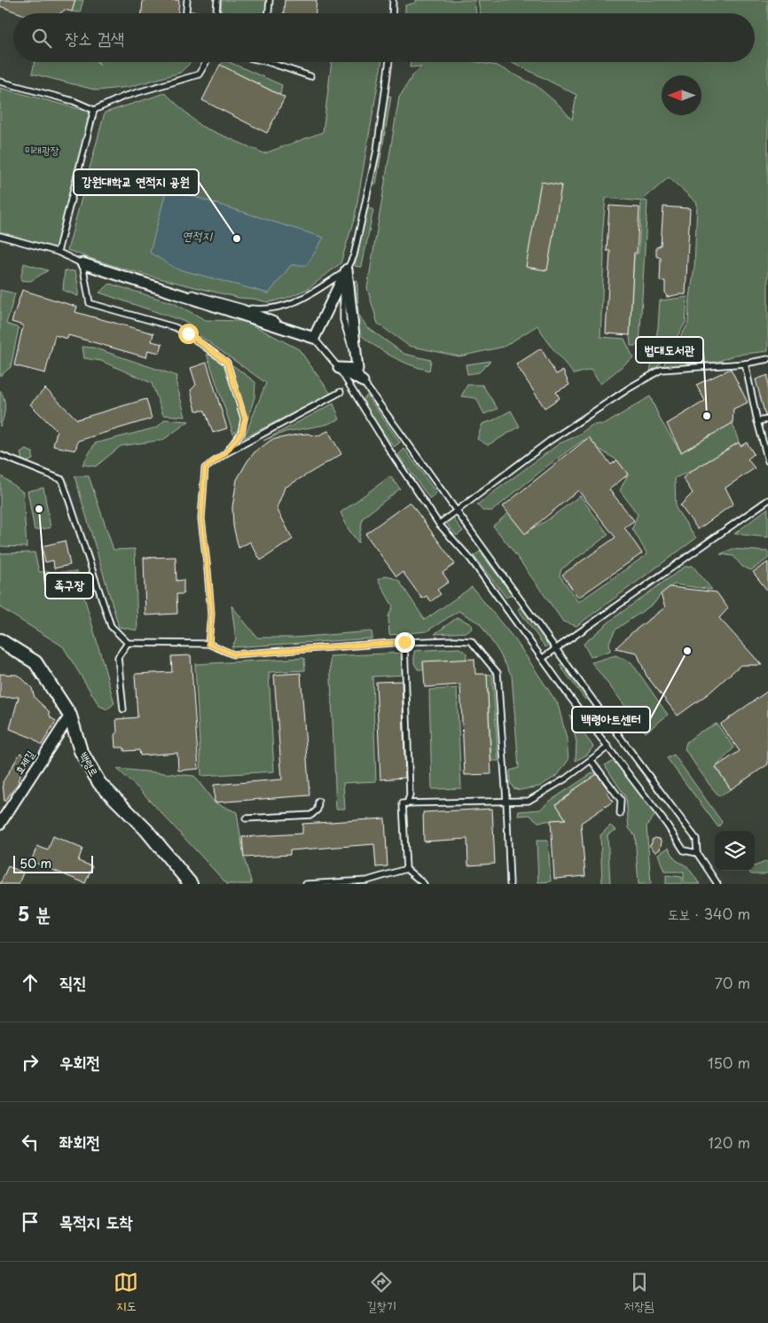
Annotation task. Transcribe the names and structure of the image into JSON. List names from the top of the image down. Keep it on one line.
{"streets":{"street":["효제길","백령로"]},"crossings":[["효제길","백령로"]],"water":["연적지"],"parks":["미래광장"],"places":["강원대학교 연적지 공원","법대도서관","족구장","백령아트센터"],"scale_bar":"50 m","north":"left","page":{"search":"장소 검색","scale":"50 m","heading":["5 분","도보 · 340 m"],"list":[["직진","70 m"],["우회전","150 m"],["좌회전","120 m"],"목적지 도착"],"nav":["지도","길찾기","저장됨"]}}
